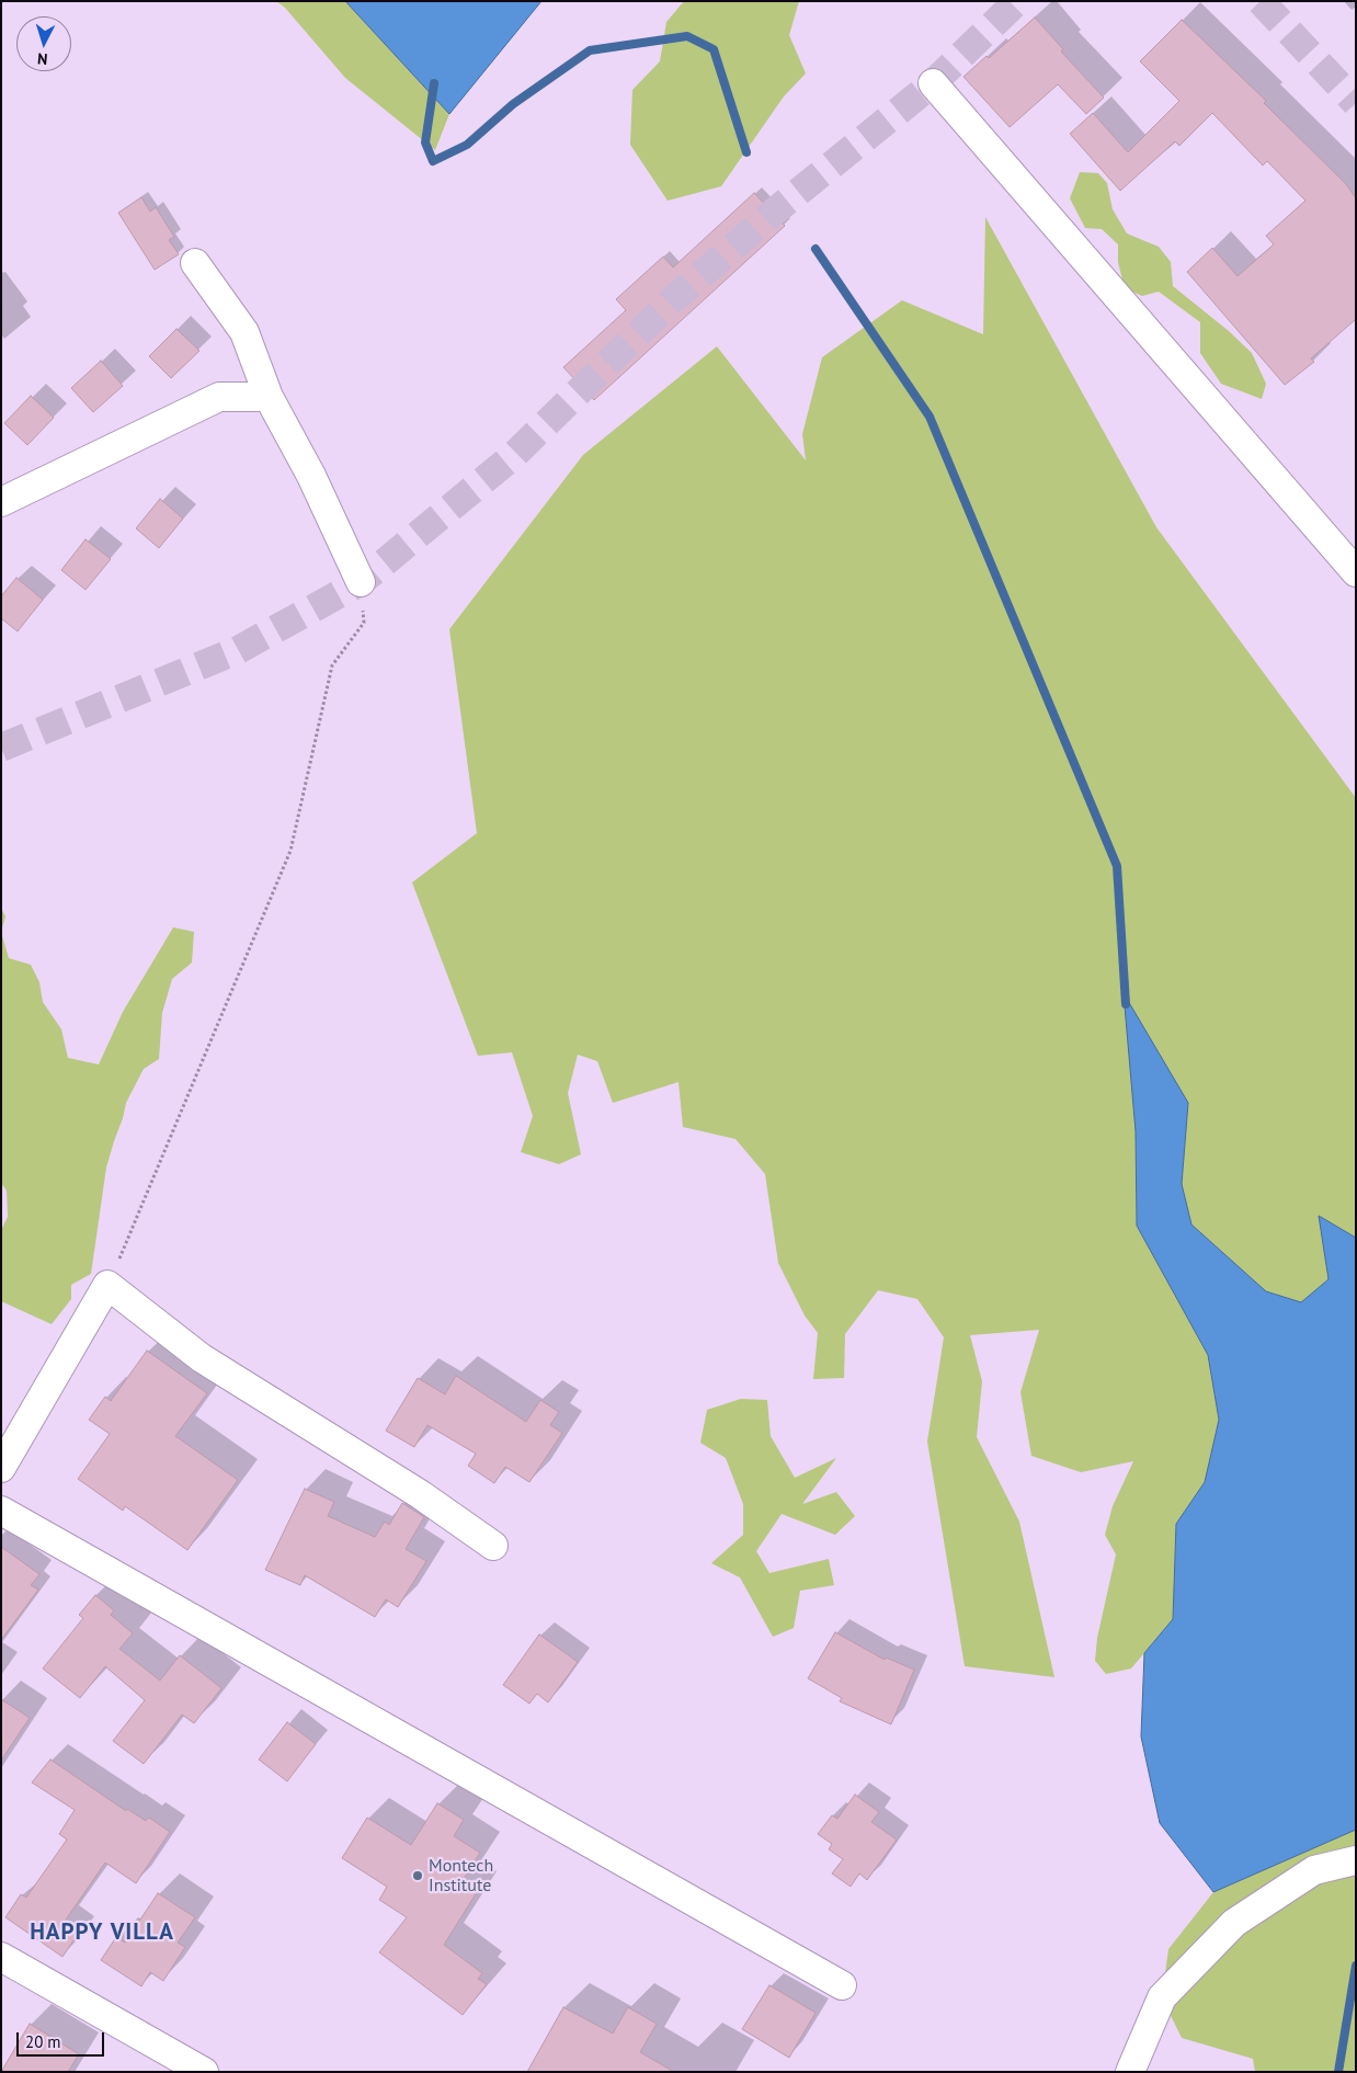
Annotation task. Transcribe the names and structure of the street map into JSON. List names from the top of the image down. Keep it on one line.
{"districts":["HAPPY VILLA"],"places":["Montech Institute"],"scale_bar":"20 m","north":"bottom"}
